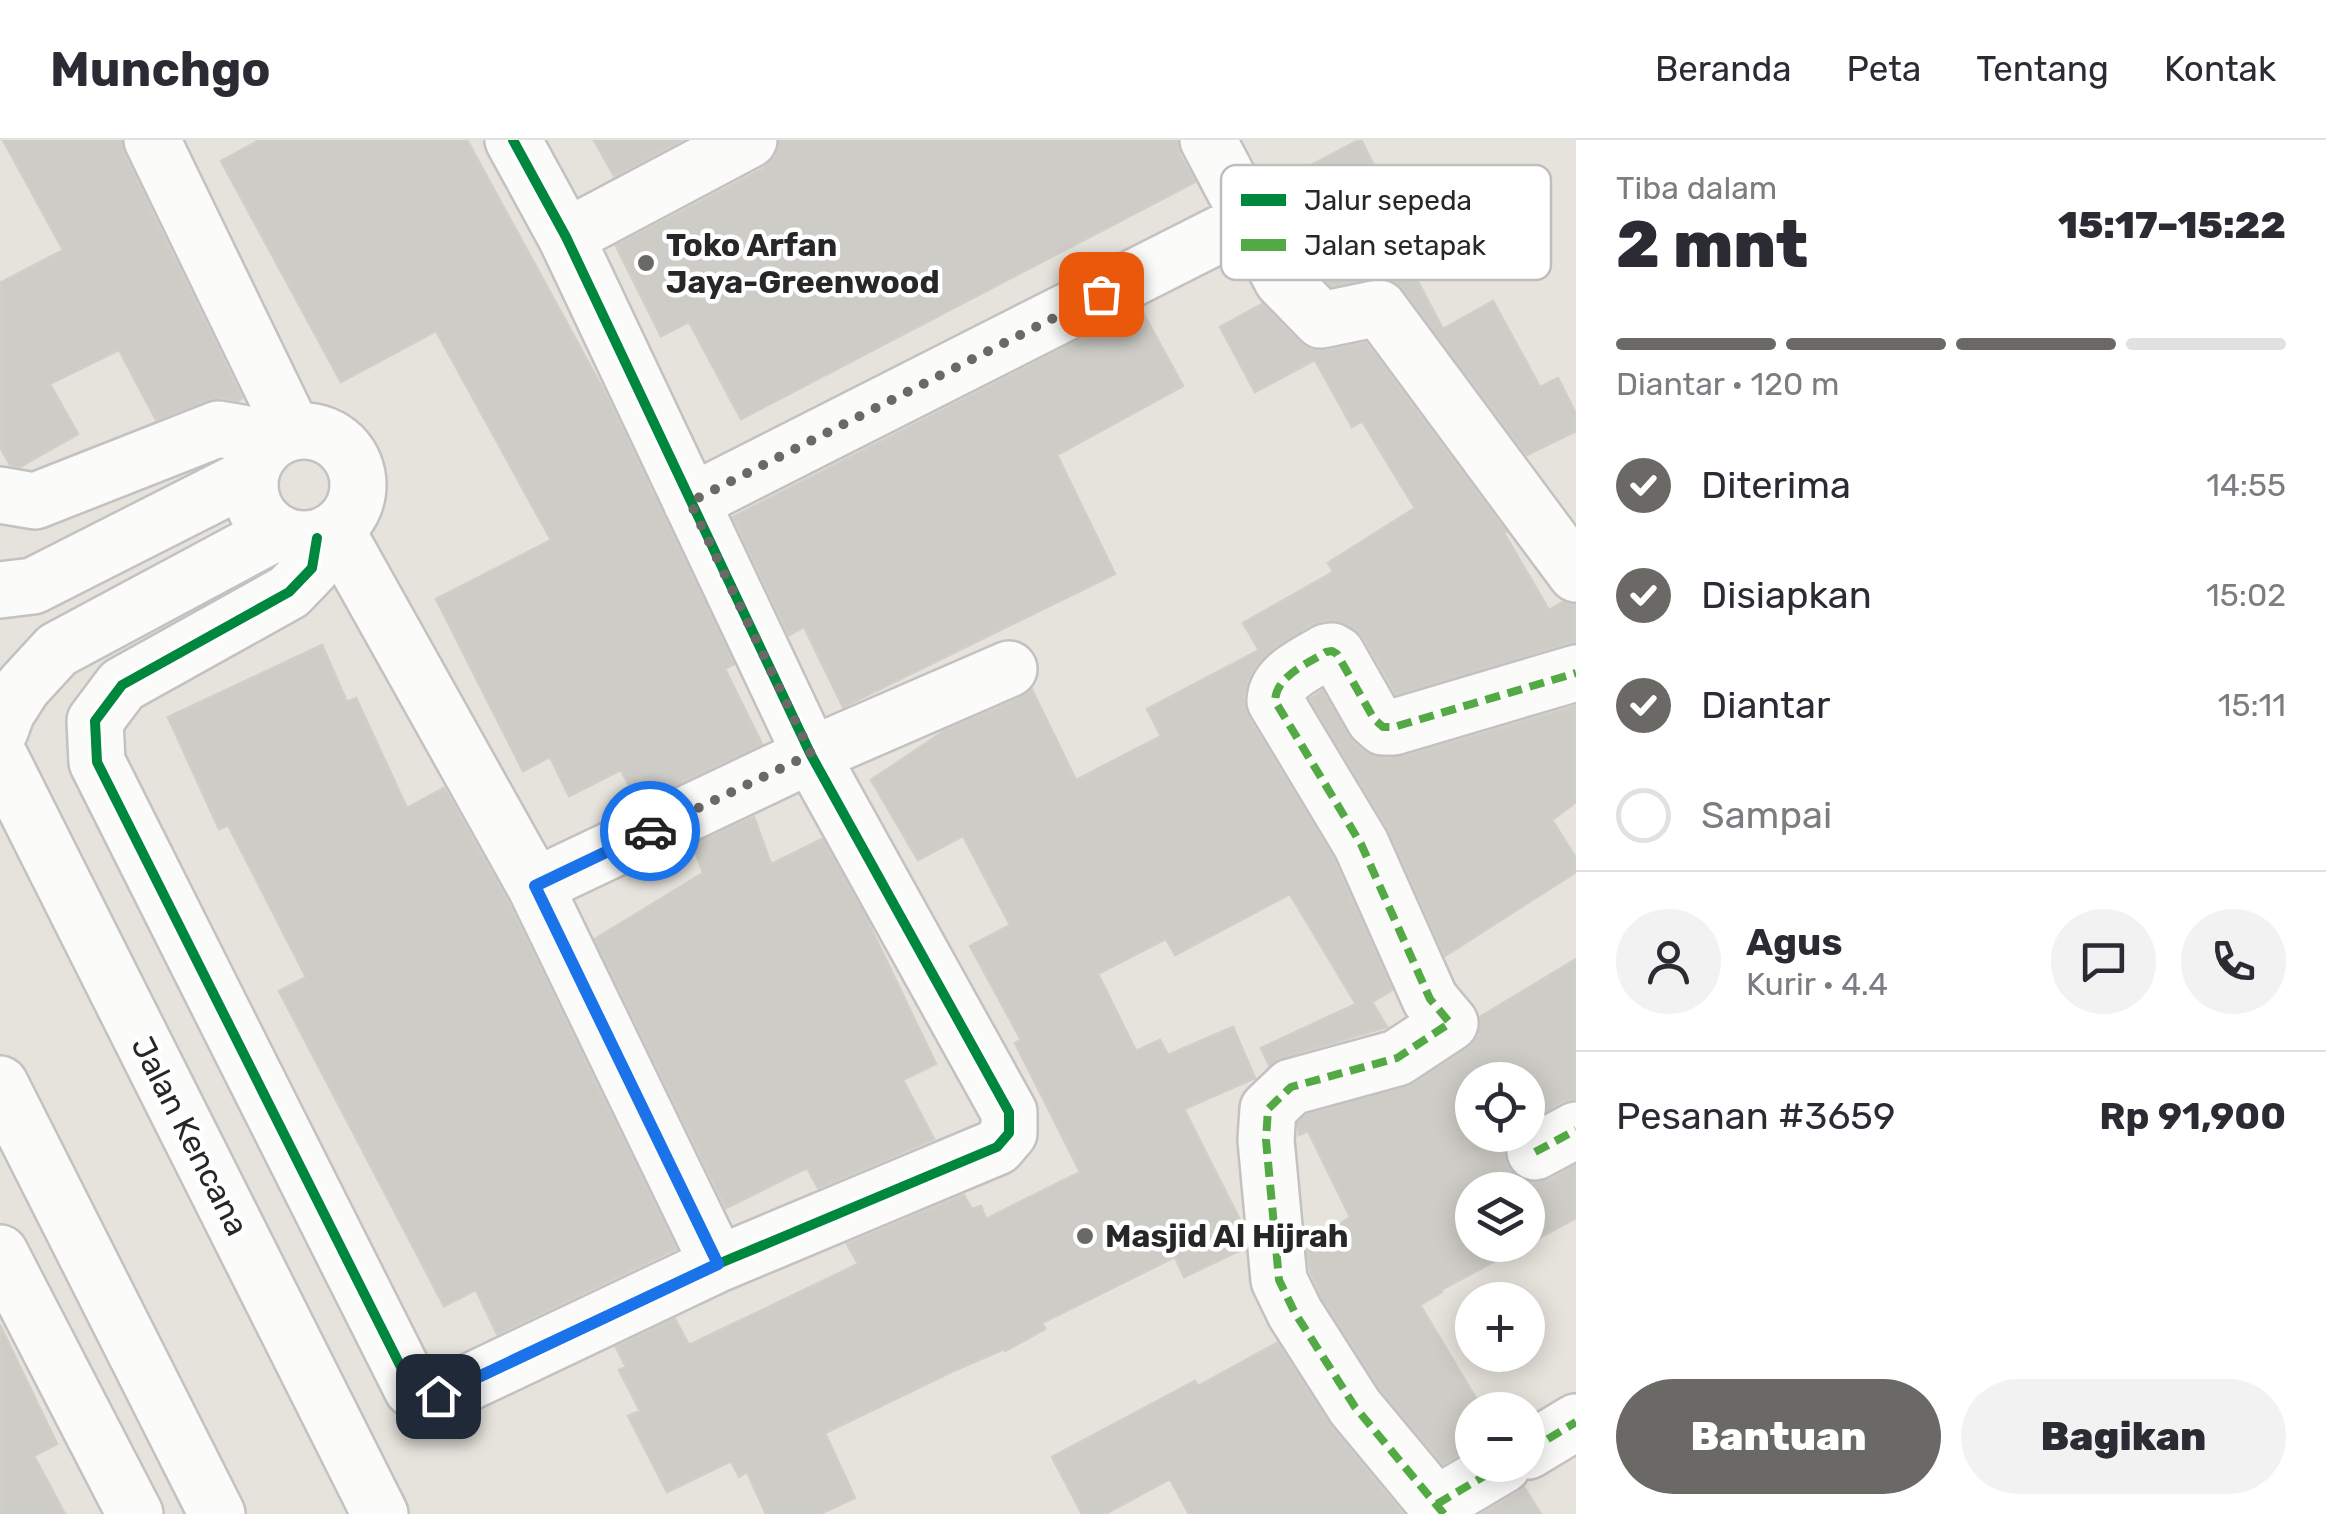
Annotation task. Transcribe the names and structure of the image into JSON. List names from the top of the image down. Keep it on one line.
{"streets":{"street":["Jalan Kencana"]},"places":["Toko Arfan Jaya-Greenwood","Masjid Al Hijrah"],"legend":["Jalur sepeda","Jalan setapak"],"page":{"header":"Munchgo","nav":["Beranda","Peta","Tentang","Kontak"],"heading":["2 mnt","Tiba dalam","15:17–15:22"],"panel":["Agus","Kurir · 4.4","Pesanan #3659","Rp 91,900"],"bar":"Diantar · 120 m","list":[["Diterima","14:55"],["Disiapkan","15:02"],["Diantar","15:11"],"Sampai"],"map_buttons":["+","−"],"buttons":["Bantuan","Bagikan"]}}
